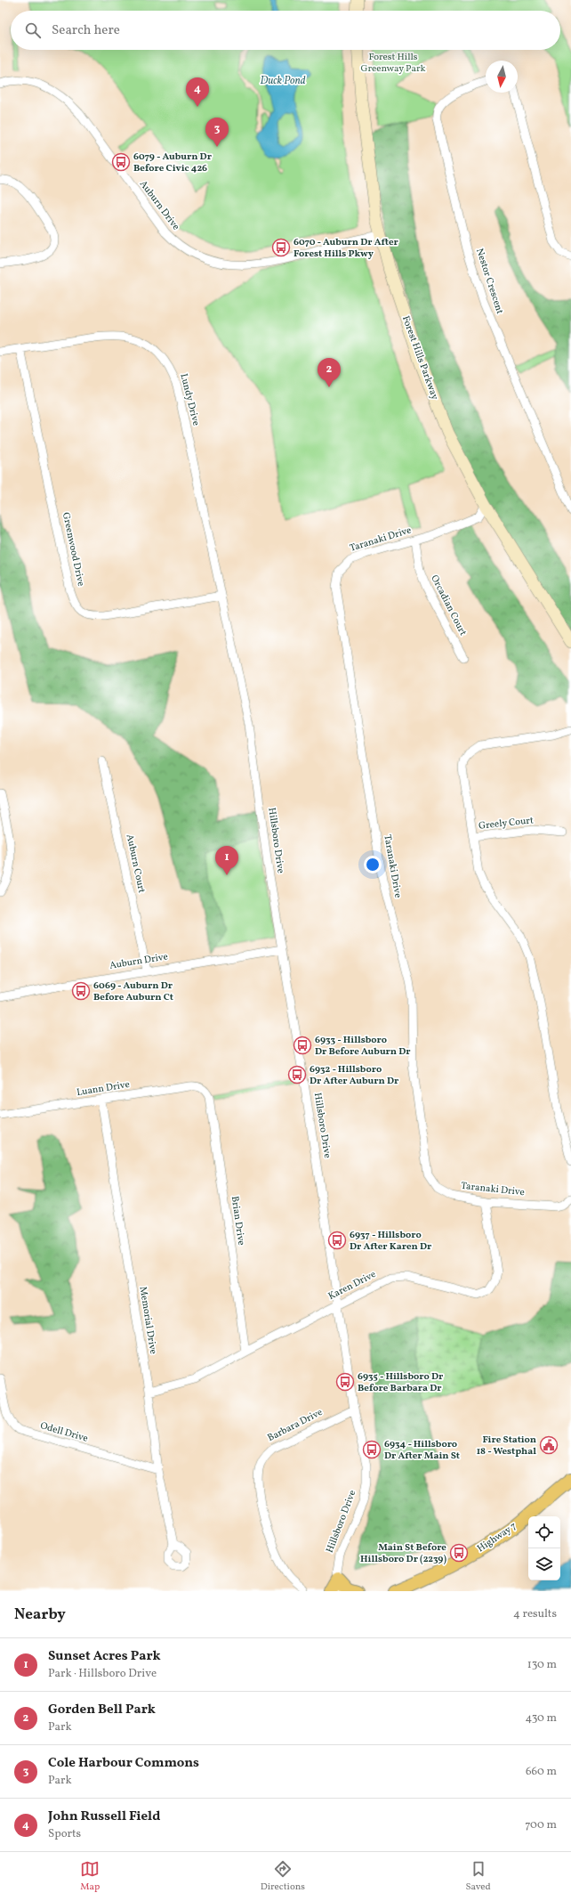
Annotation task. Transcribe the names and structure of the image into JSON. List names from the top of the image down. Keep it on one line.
{"streets":{"main road":["Forest Hills Parkway","Highway 7"],"street":["Auburn Drive","Nestor Crescent","Lundy Drive","Taranaki Drive","Greenwood Drive","Orcadian Court","Greely Court","Hillsboro Drive","Auburn Court","Luann Drive","Brian Drive","Karen Drive","Memorial Drive","Barbara Drive","Odell Drive"]},"crossings":[["Auburn Drive","Forest Hills Parkway"],["Auburn Drive","Hillsboro Drive"],["Auburn Drive","Auburn Court"],["Forest Hills Parkway","Taranaki Drive"],["Lundy Drive","Greenwood Drive"],["Lundy Drive","Hillsboro Drive"],["Taranaki Drive","Orcadian Court"],["Taranaki Drive","Karen Drive"],["Greenwood Drive","Hillsboro Drive"],["Hillsboro Drive","Karen Drive"],["Hillsboro Drive","Barbara Drive"],["Luann Drive","Brian Drive"],["Luann Drive","Memorial Drive"],["Brian Drive","Karen Drive"],["Karen Drive","Memorial Drive"],["Memorial Drive","Odell Drive"]],"water":["Duck Pond"],"parks":["Forest Hills Greenway Park"],"places":{"bus stop":["6079 - Auburn Dr Before Civic 426","6070 - Auburn Dr After Forest Hills Pkwy","6069 - Auburn Dr Before Auburn Ct","6933 - Hillsboro Dr Before Auburn Dr","6932 - Hillsboro Dr After Auburn Dr","6937 - Hillsboro Dr After Karen Dr","6935 - Hillsboro Dr Before Barbara Dr","6934 - Hillsboro Dr After Main St","Main St Before Hillsboro Dr (2239)"],"public building":["Fire Station 18 - Westphal"]},"north":"bottom","page":{"search":"Search here","pins":["4","3","2","1"],"heading":["Nearby","4 results"],"list":[{"mark":"1","name":"Sunset Acres Park","note":"Park · Hillsboro Drive","value":"130 m"},{"mark":"2","name":"Gorden Bell Park","note":"Park","value":"430 m"},{"mark":"3","name":"Cole Harbour Commons","note":"Park","value":"660 m"},{"mark":"4","name":"John Russell Field","note":"Sports","value":"700 m"}],"nav":["Map","Directions","Saved"]}}
